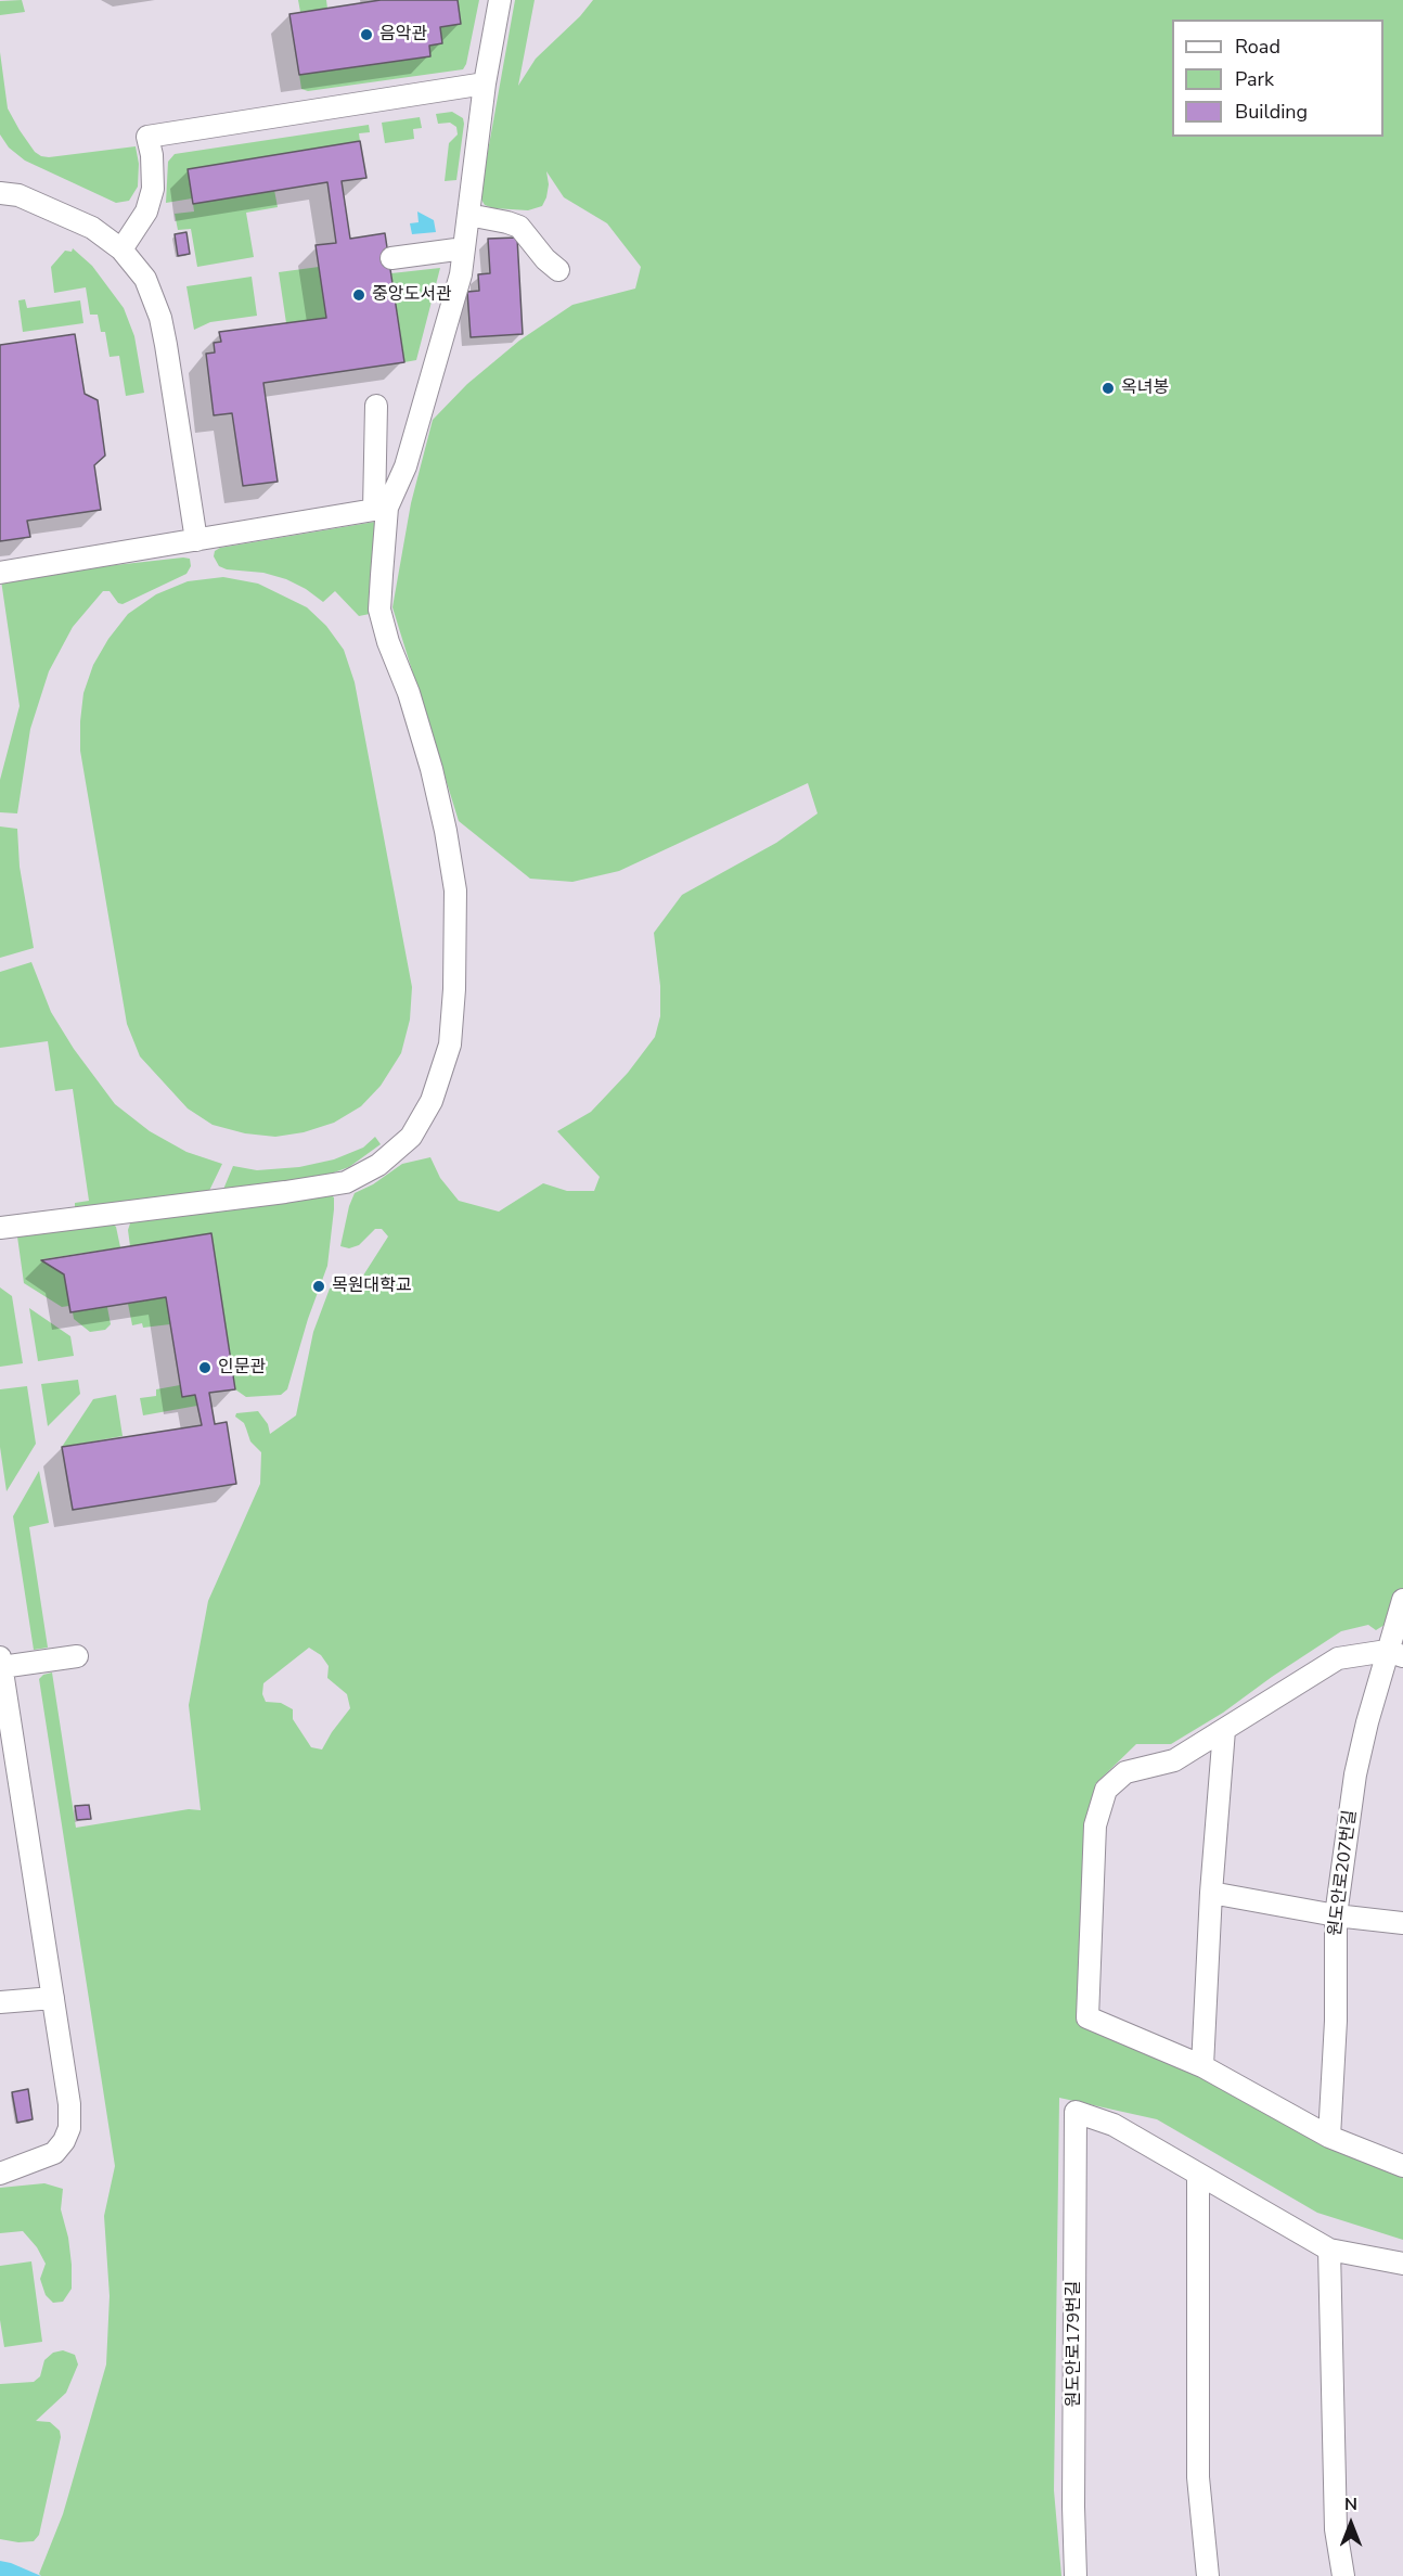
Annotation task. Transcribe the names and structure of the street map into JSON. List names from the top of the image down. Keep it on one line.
{"streets":{"street":["원도안로207번길","원도안로179번길"]},"places":["음악관","중앙도서관","옥녀봉","목원대학교","인문관"],"legend":["Road","Park","Building"],"north":"top"}
